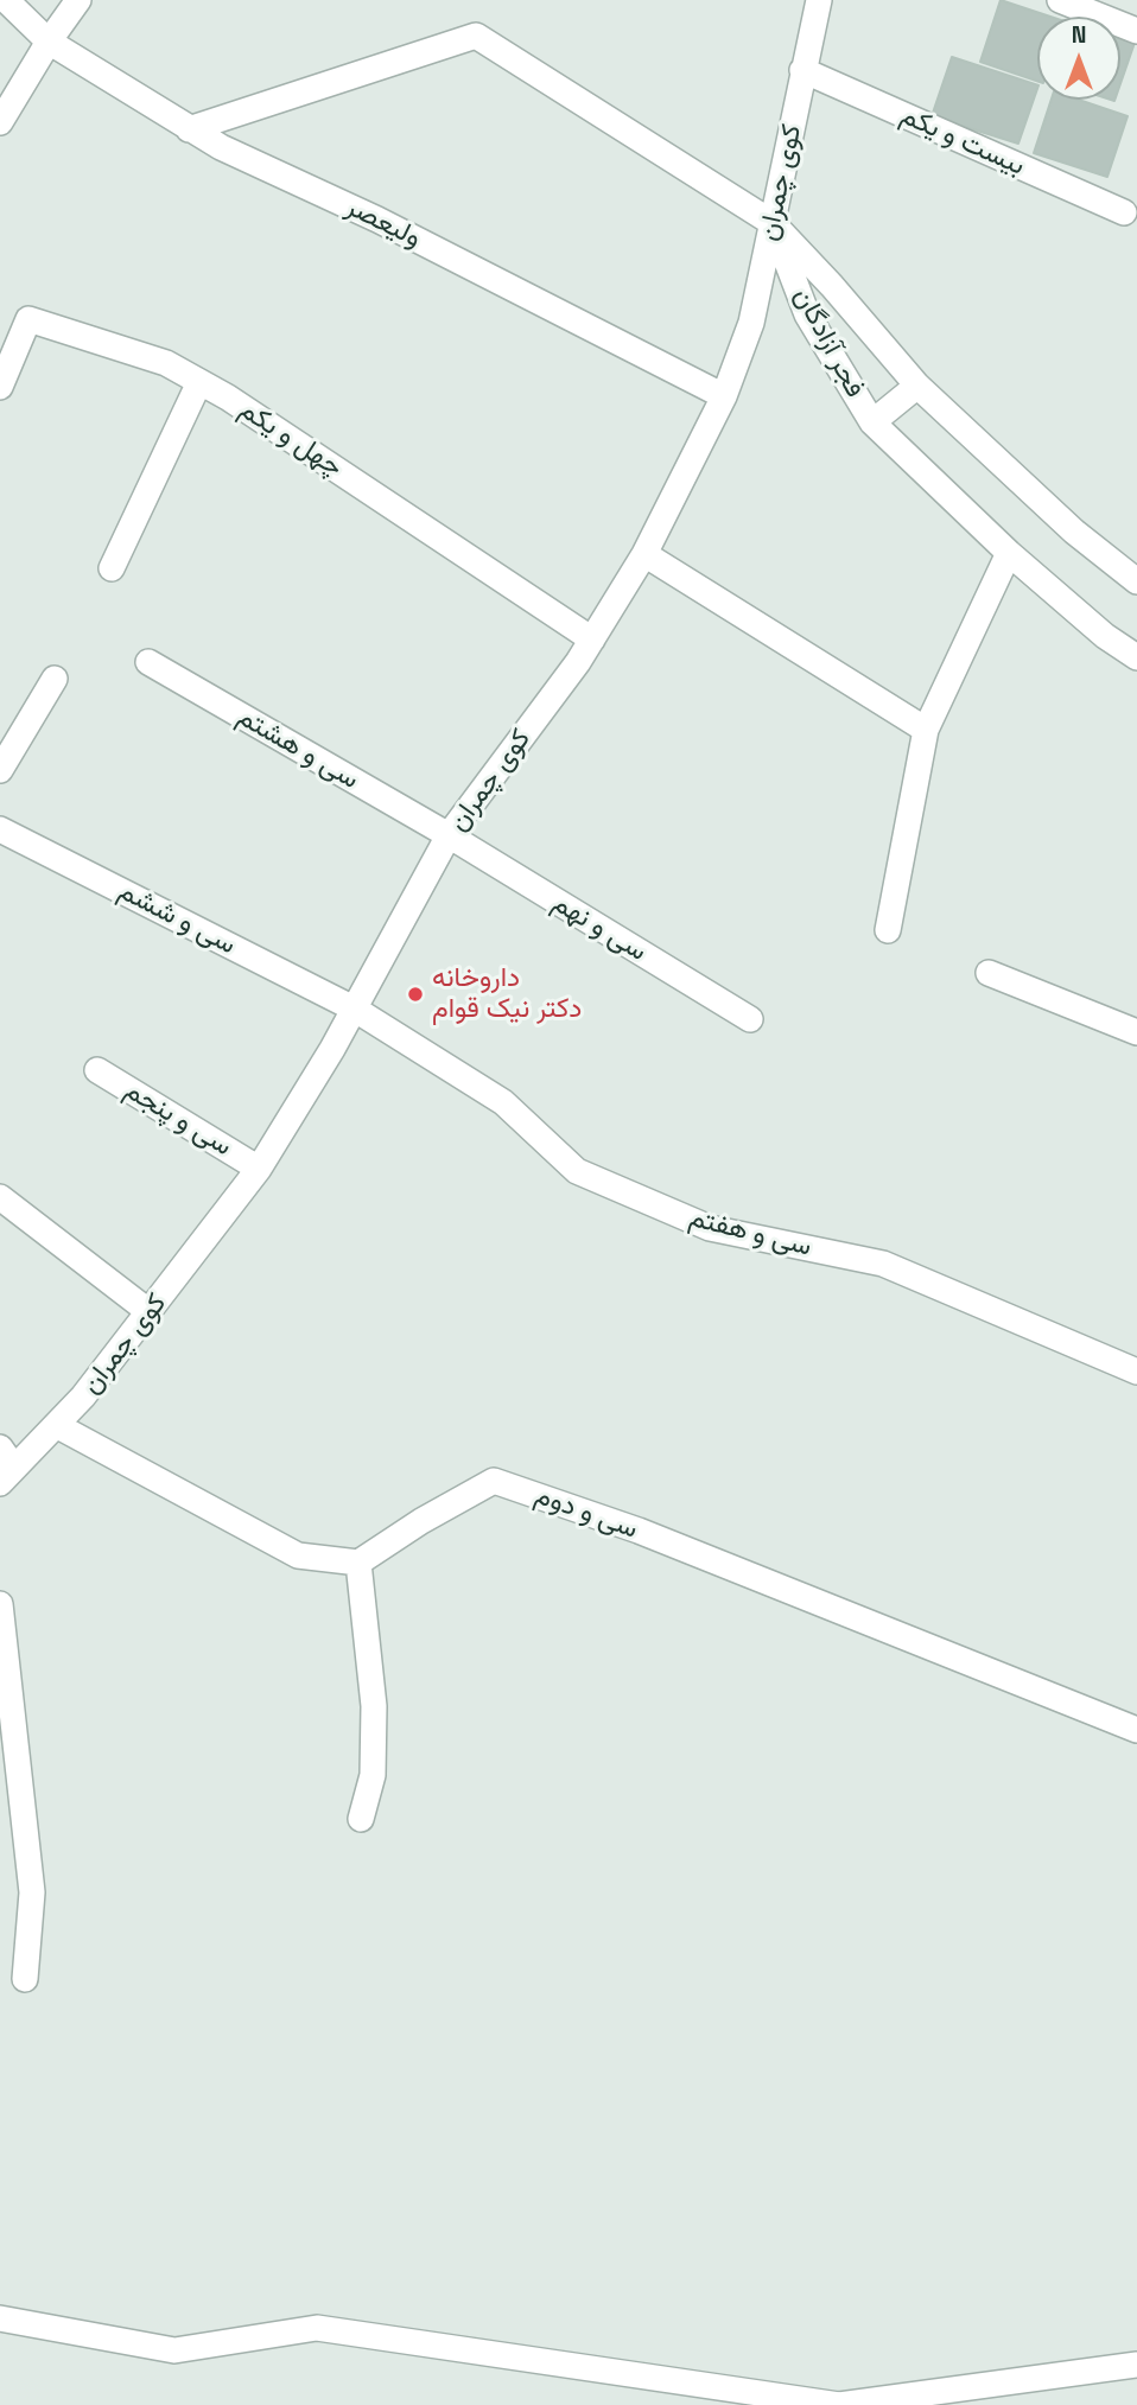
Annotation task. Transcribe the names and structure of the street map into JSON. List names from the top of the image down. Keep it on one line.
{"streets":{"street":["بیست و یکم","کوی چمران","ولیعصر","فجر آزادگان","چهل و یکم","سی و هشتم","سی و ششم","سی و نهم","سی و پنجم","سی و هفتم","سی و دوم"]},"crossings":[["بیست و یکم","کوی چمران"],["کوی چمران","ولیعصر"],["کوی چمران","فجر آزادگان"],["کوی چمران","چهل و یکم"],["کوی چمران","سی و هشتم"],["کوی چمران","سی و ششم"],["کوی چمران","سی و نهم"],["کوی چمران","سی و پنجم"],["کوی چمران","سی و هفتم"],["سی و هشتم","سی و نهم"],["سی و ششم","سی و هفتم"]],"places":["داروخانه دکتر نیک قوام"],"north":"top"}
